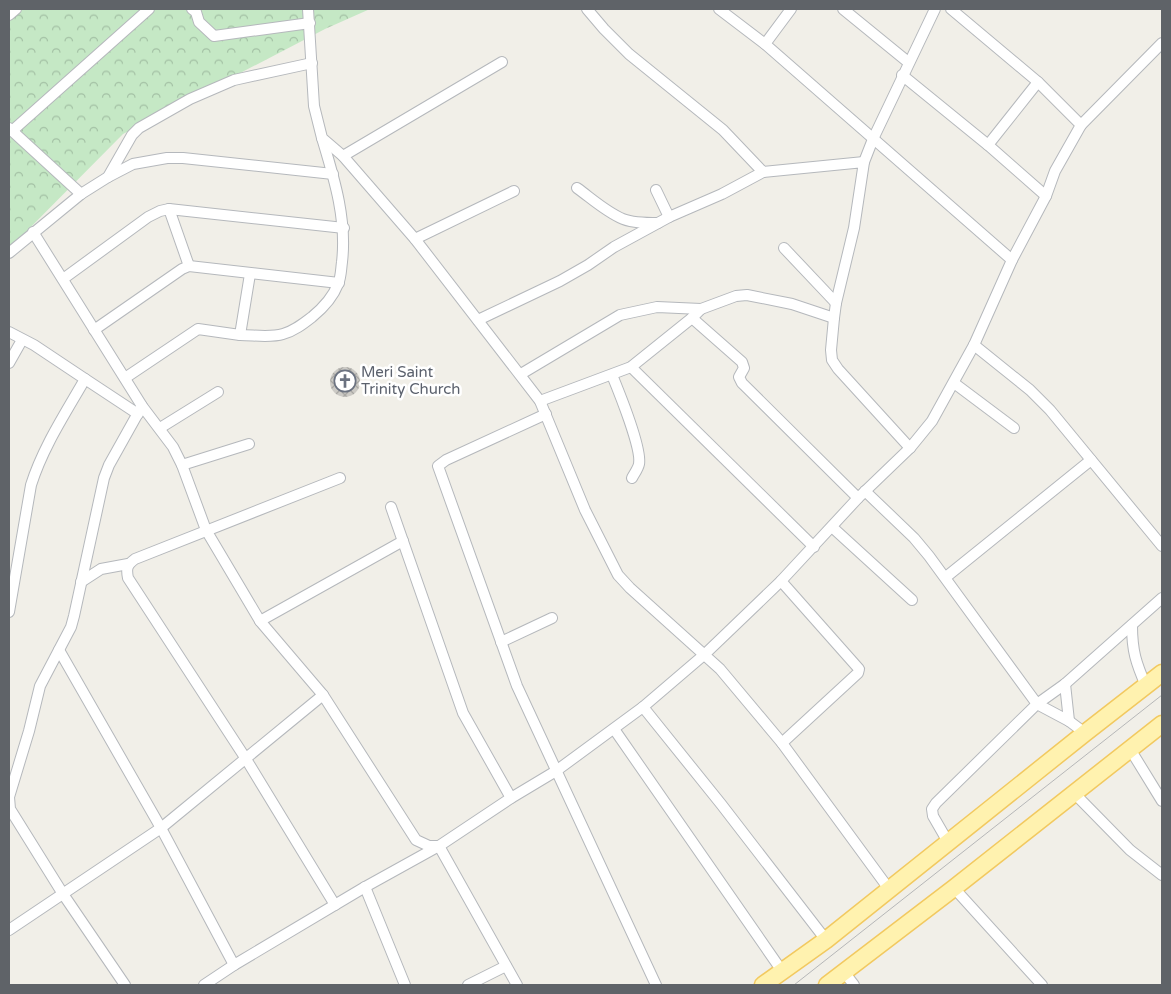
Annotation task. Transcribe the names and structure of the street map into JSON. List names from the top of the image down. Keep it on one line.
{"places":{"church":["Meri Saint Trinity Church"]}}
